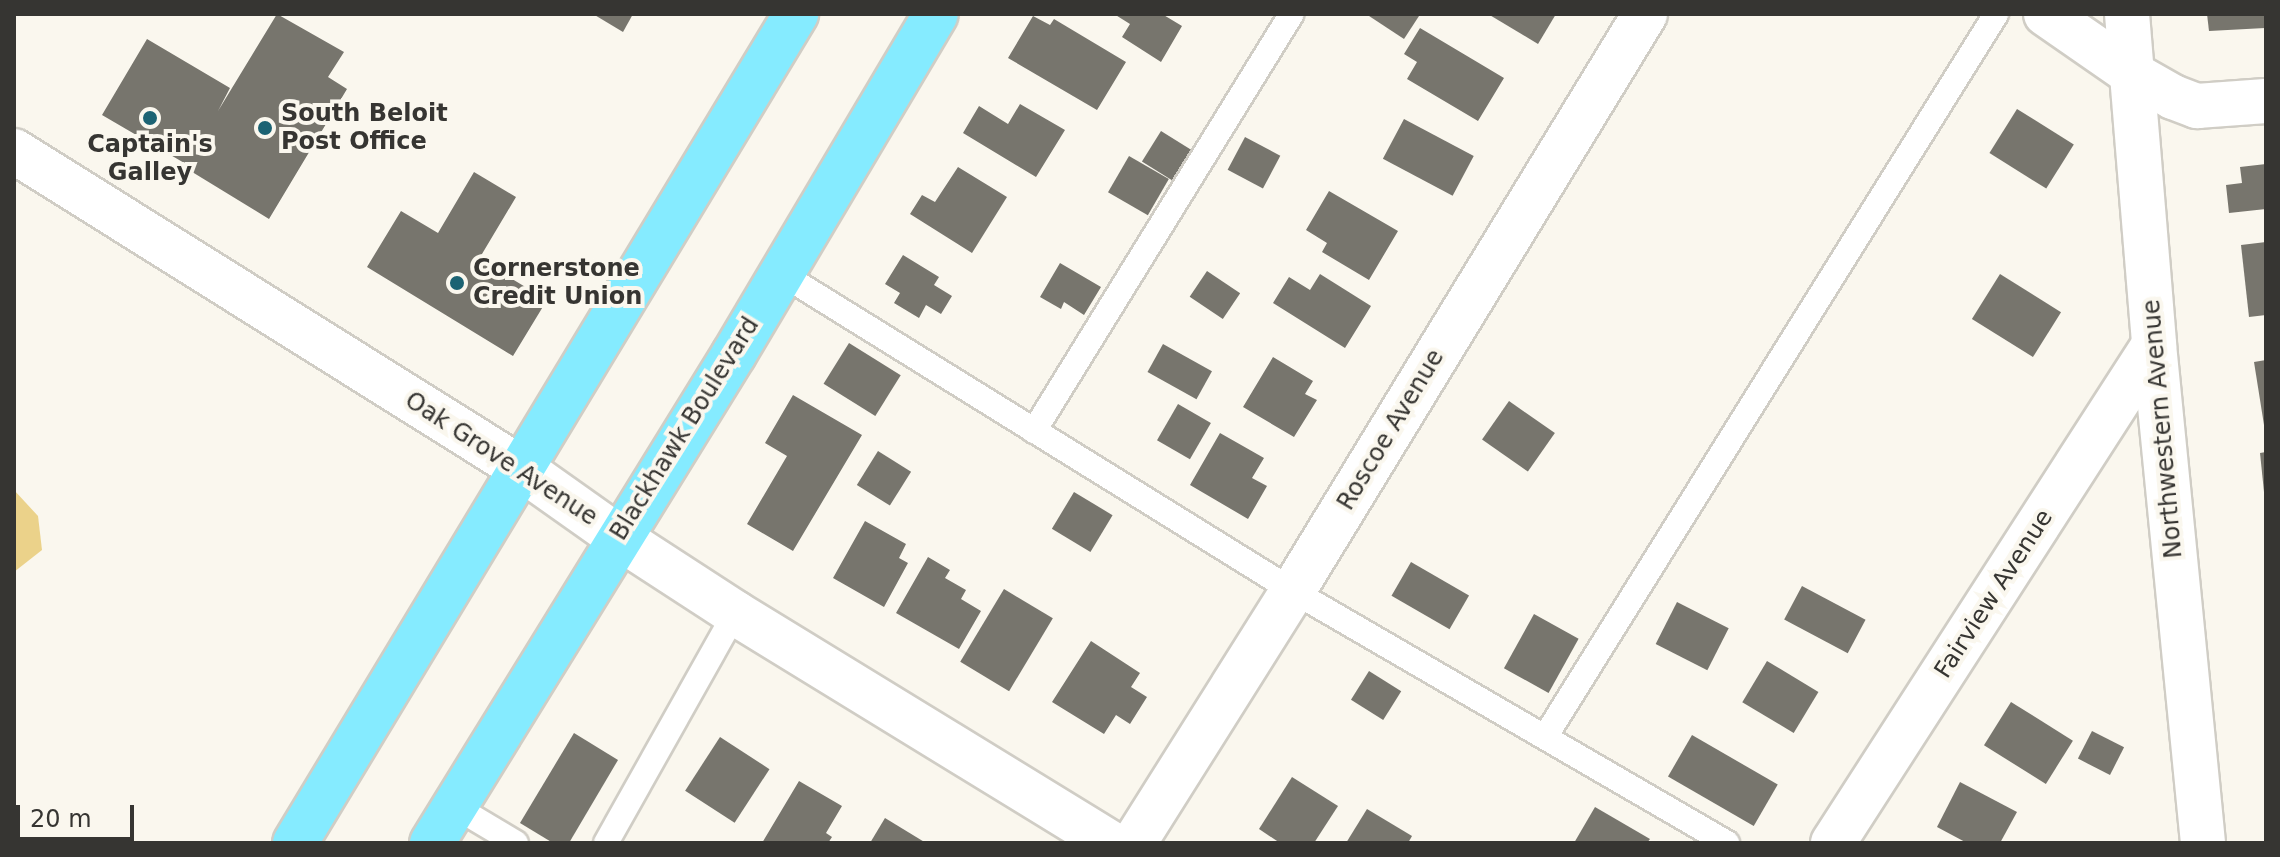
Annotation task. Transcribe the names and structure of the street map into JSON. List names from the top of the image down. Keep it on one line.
{"streets":{"main road":["Blackhawk Boulevard"],"street":["Northwestern Avenue","Roscoe Avenue","Oak Grove Avenue","Fairview Avenue"]},"crossings":[["Blackhawk Boulevard","Oak Grove Avenue"],["Northwestern Avenue","Fairview Avenue"]],"places":["Captain's Galley","South Beloit Post Office","Cornerstone Credit Union"],"scale_bar":"20 m"}
